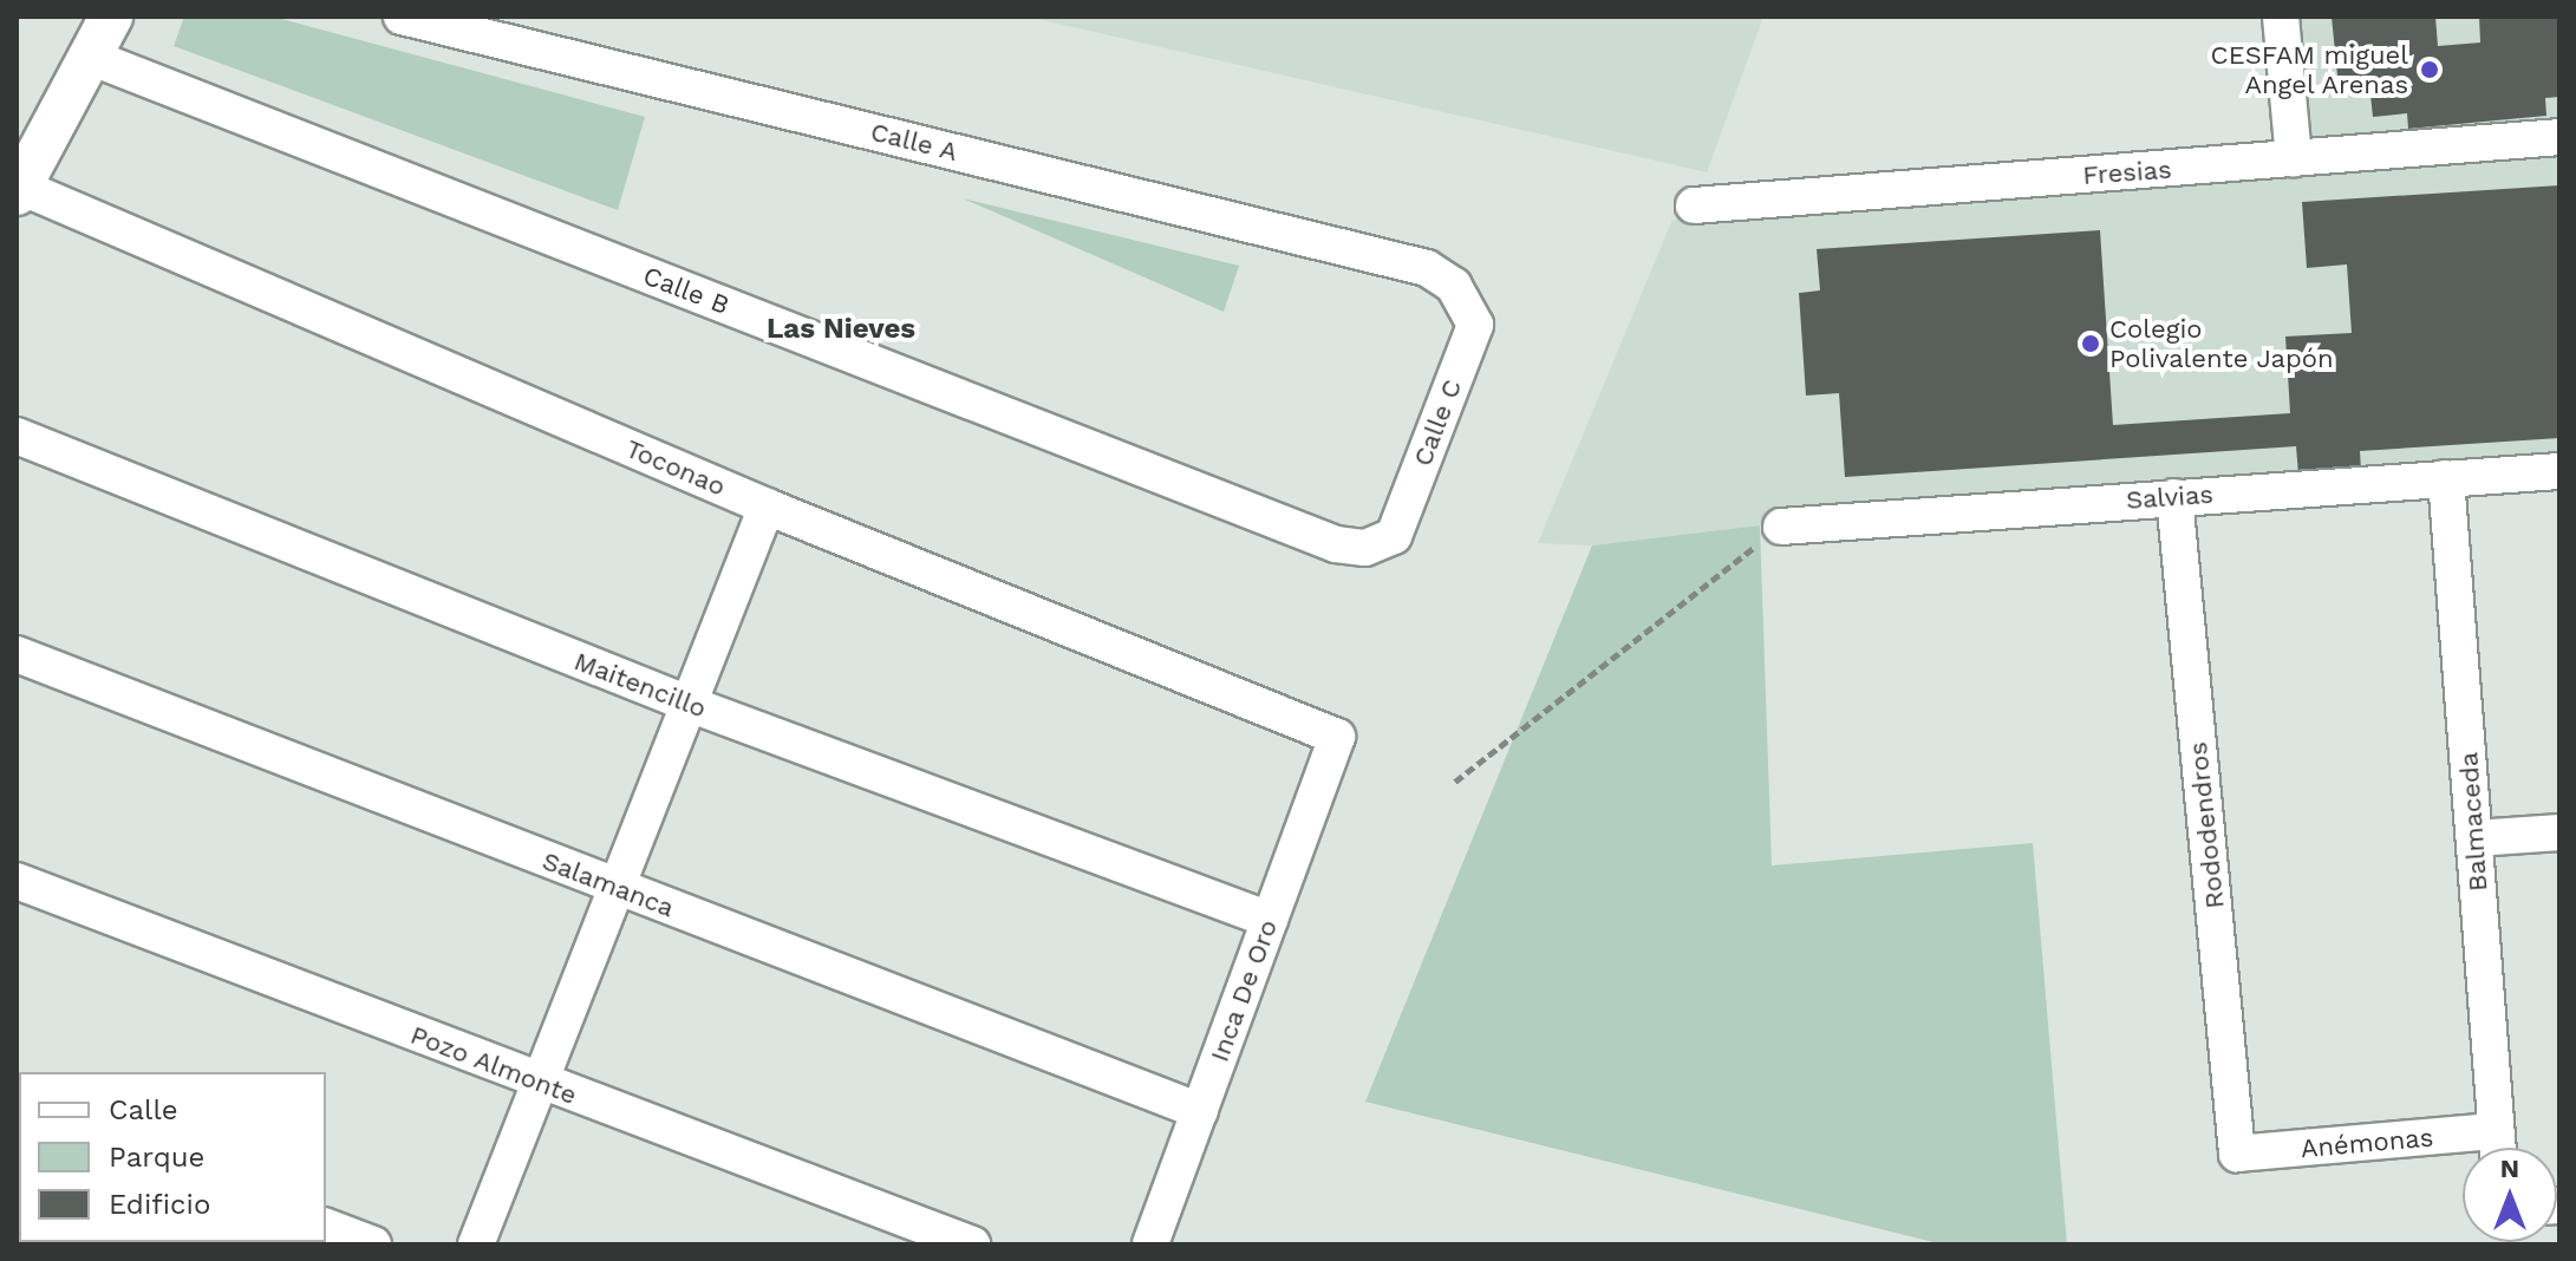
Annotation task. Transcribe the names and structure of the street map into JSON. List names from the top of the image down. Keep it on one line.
{"streets":{"street":["Calle A","Fresias","Calle B","Calle C","Toconao","Salvias","Maitencillo","Balmaceda","Rododendros","Salamanca","Inca De Oro","Pozo Almonte","Anémonas"]},"crossings":[["Calle A","Calle C"],["Calle B","Calle C"],["Toconao","Inca De Oro"],["Salvias","Balmaceda"],["Salvias","Rododendros"],["Maitencillo","Inca De Oro"],["Balmaceda","Anémonas"],["Rododendros","Anémonas"],["Salamanca","Inca De Oro"]],"districts":["Las Nieves"],"places":["CESFAM miguel Angel Arenas","Colegio Polivalente Japón"],"legend":["Calle","Parque","Edificio"],"north":"top"}
